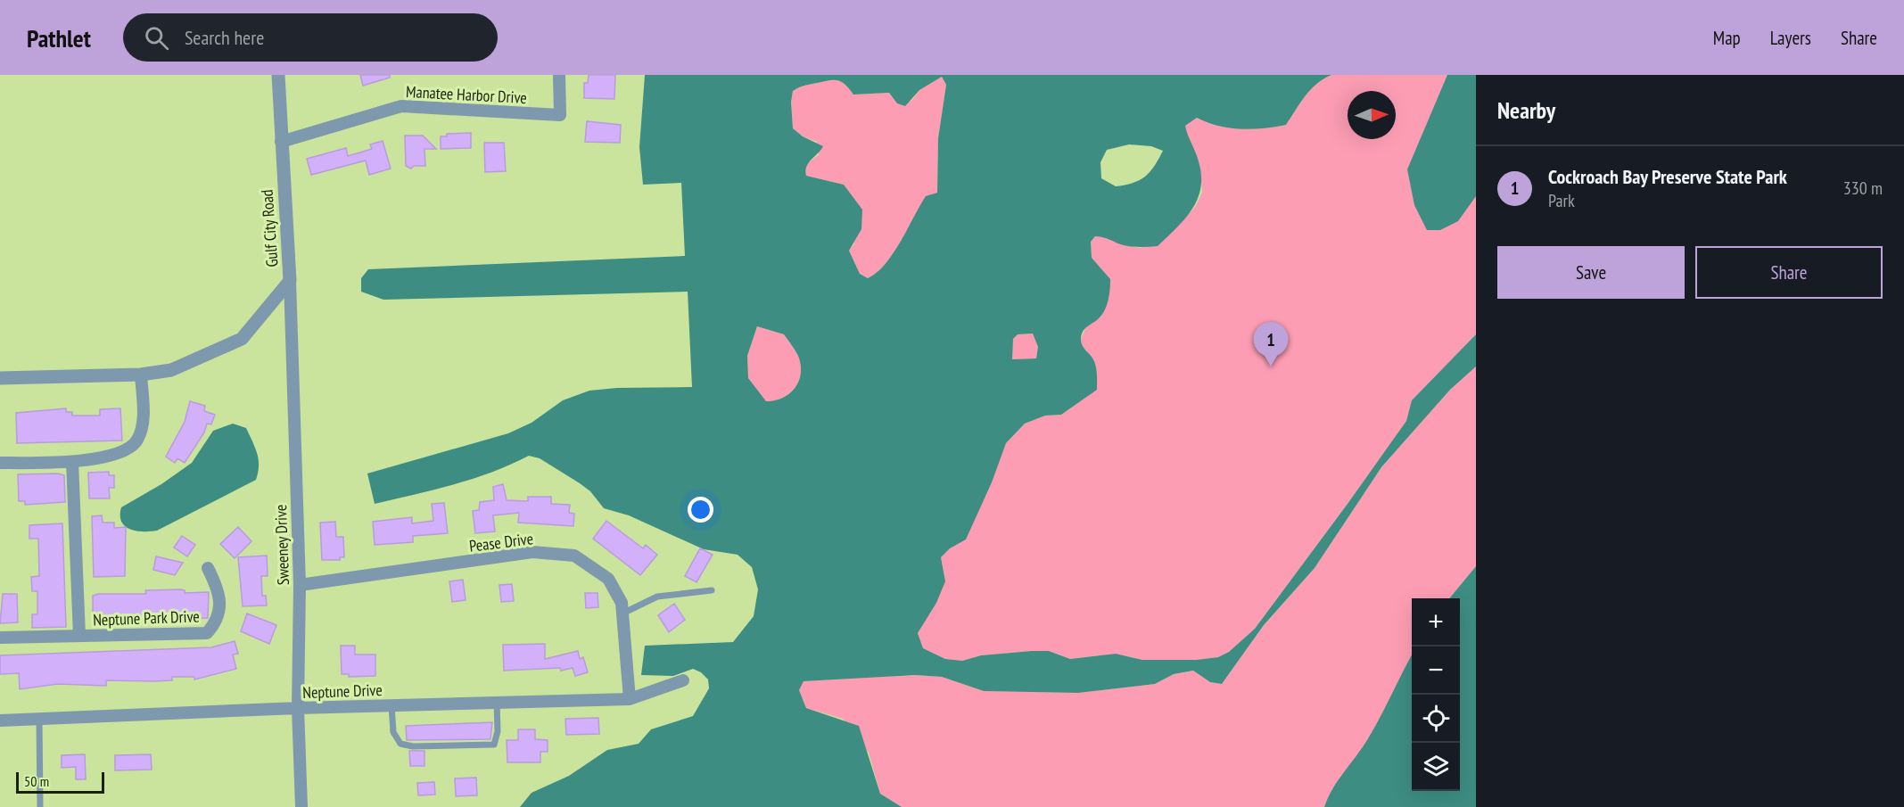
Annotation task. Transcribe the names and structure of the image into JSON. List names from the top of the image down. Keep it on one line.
{"streets":{"street":["Manatee Harbor Drive","Gulf City Road","Pease Drive","Sweeney Drive","Neptune Park Drive","Neptune Drive"]},"crossings":[["Manatee Harbor Drive","Gulf City Road"],["Gulf City Road","Sweeney Drive"],["Pease Drive","Sweeney Drive"],["Pease Drive","Neptune Drive"],["Sweeney Drive","Neptune Drive"]],"scale_bar":"50 m","north":"right","page":{"header":"Pathlet","search":"Search here","nav":["Map","Layers","Share"],"heading":"Nearby","list":[{"mark":"1","name":"Cockroach Bay Preserve State Park","note":"Park","value":"330 m"}],"buttons":["Save","Share"],"pins":"1","map_buttons":["+","−"],"scale":"50 m"}}
